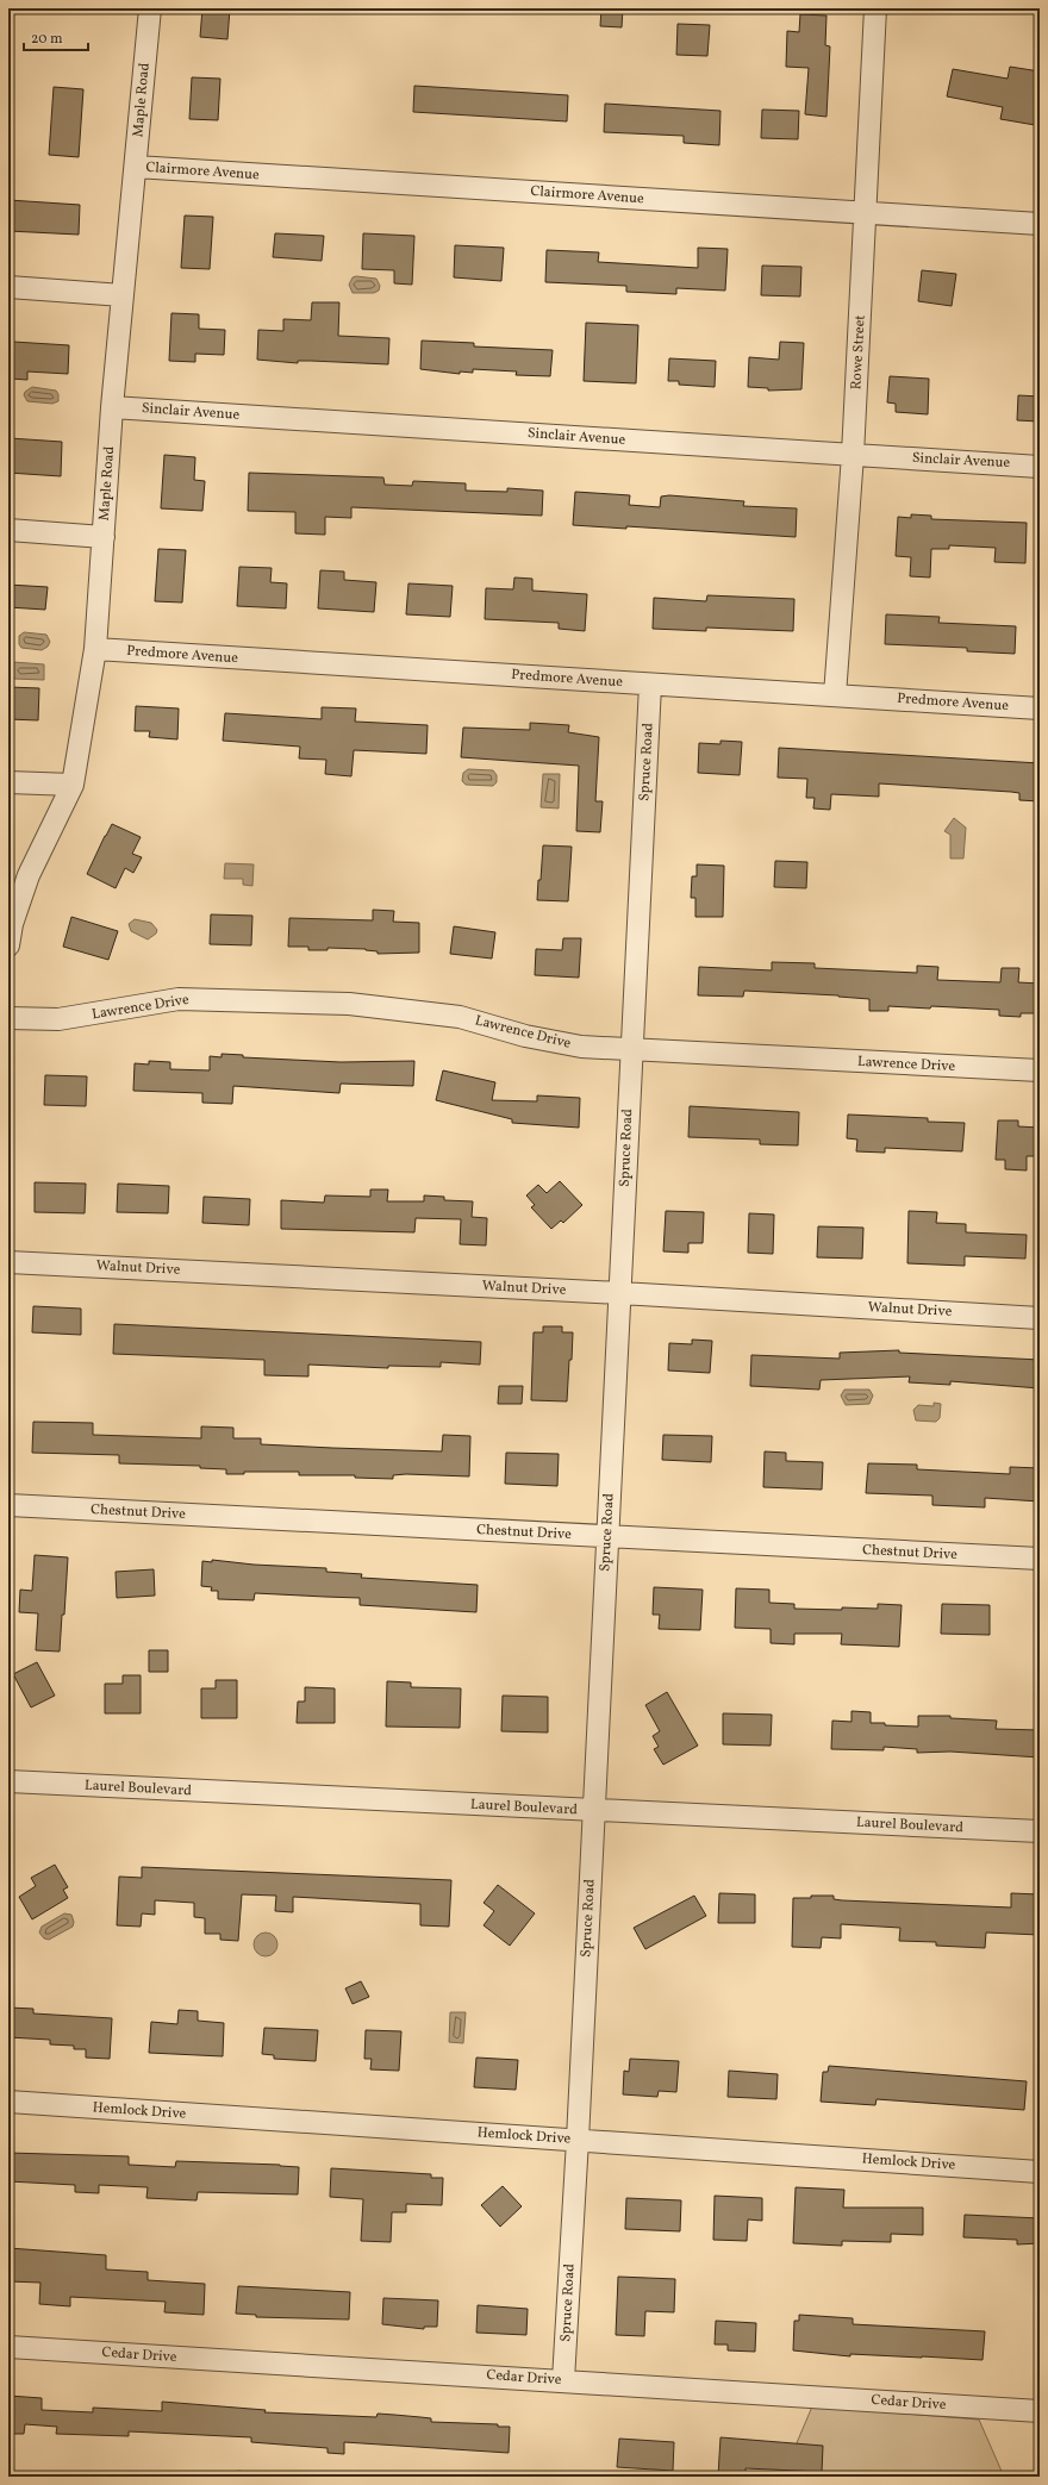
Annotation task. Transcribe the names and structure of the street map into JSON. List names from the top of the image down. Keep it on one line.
{"streets":{"street":["Maple Road","Clairmore Avenue","Rowe Street","Sinclair Avenue","Predmore Avenue","Spruce Road","Lawrence Drive","Walnut Drive","Chestnut Drive","Laurel Boulevard","Hemlock Drive","Cedar Drive"]},"crossings":[["Maple Road","Clairmore Avenue"],["Maple Road","Sinclair Avenue"],["Maple Road","Predmore Avenue"],["Clairmore Avenue","Rowe Street"],["Rowe Street","Sinclair Avenue"],["Rowe Street","Predmore Avenue"],["Predmore Avenue","Spruce Road"],["Spruce Road","Lawrence Drive"],["Spruce Road","Walnut Drive"],["Spruce Road","Chestnut Drive"],["Spruce Road","Laurel Boulevard"],["Spruce Road","Hemlock Drive"],["Spruce Road","Cedar Drive"]],"scale_bar":"20 m"}
